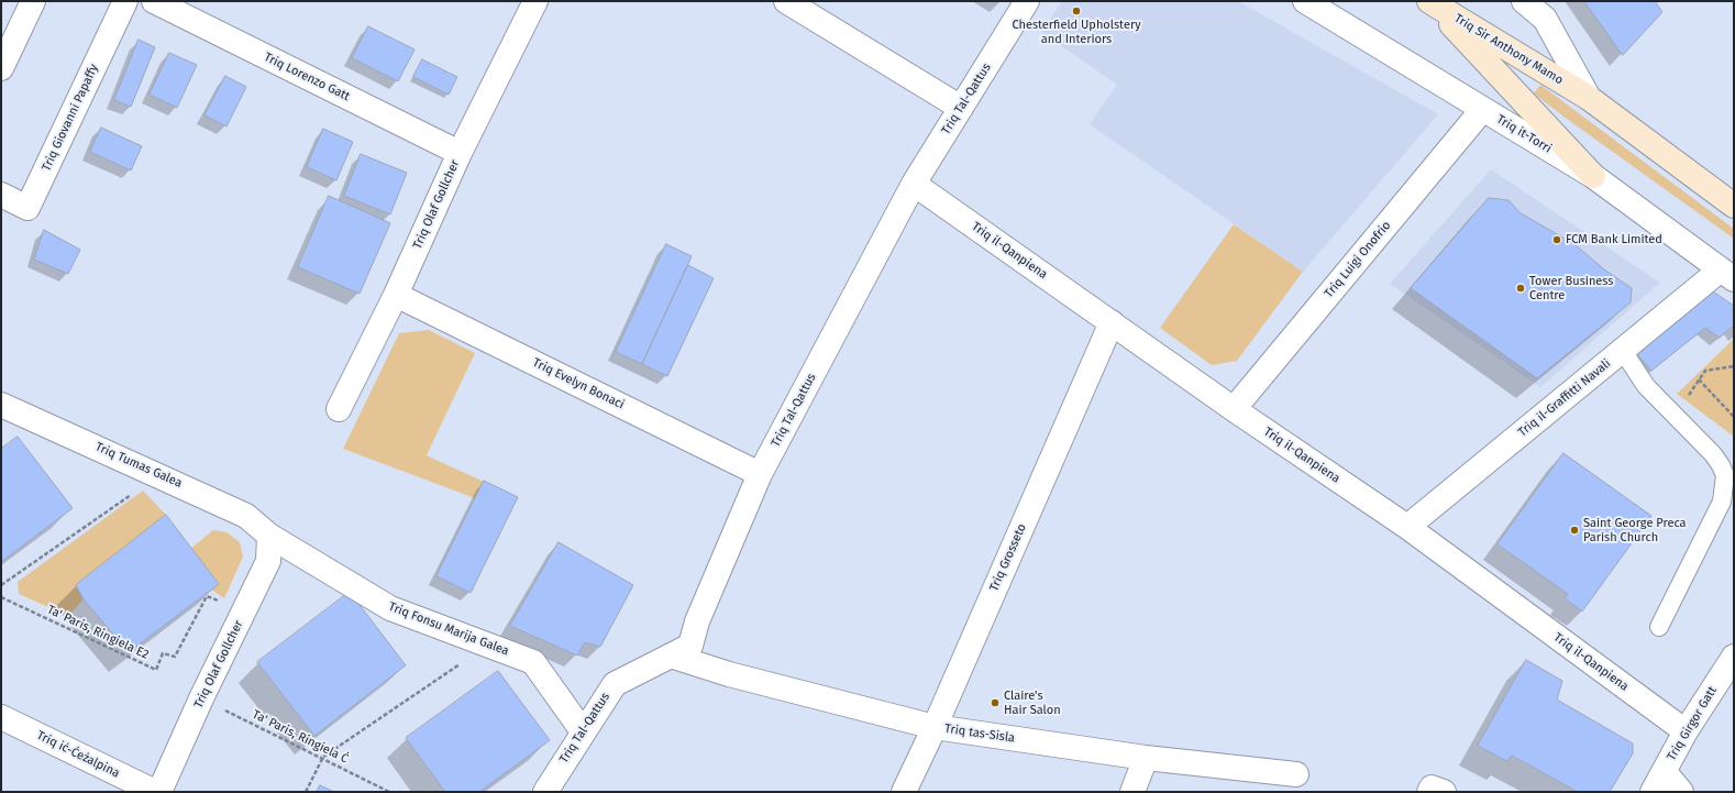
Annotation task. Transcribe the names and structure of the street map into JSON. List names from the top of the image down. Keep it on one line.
{"streets":{"main road":["Triq Sir Anthony Mamo"],"street":["Triq Lorenzo Gatt","Triq Tal-Qattus","Triq Giovanni Papaffy","Triq it-Torri","Triq Olaf Gollcher","Triq il-Qanpiena","Triq Luigi Onofrio","Triq Evelyn Bonaci","Triq il-Graffitti Navali","Triq Tumas Galea","Triq Grosseto","Triq Fonsu Marija Galea","Triq Girgor Gatt","Triq tas-Sisla","Triq iċ-Ċeżalpina"],"path":["Ta' Paris, Ringiela E2","Ta' Paris, Ringiela Ċ"]},"crossings":[["Triq Lorenzo Gatt","Triq Olaf Gollcher"],["Triq Tal-Qattus","Triq il-Qanpiena"],["Triq Tal-Qattus","Triq Evelyn Bonaci"],["Triq Tal-Qattus","Triq Fonsu Marija Galea"],["Triq Tal-Qattus","Triq tas-Sisla"],["Triq it-Torri","Triq Luigi Onofrio"],["Triq it-Torri","Triq il-Graffitti Navali"],["Triq Olaf Gollcher","Triq Evelyn Bonaci"],["Triq Olaf Gollcher","Triq Tumas Galea"],["Triq Olaf Gollcher","Triq Fonsu Marija Galea"],["Triq Olaf Gollcher","Ta' Paris, Ringiela E2"],["Triq Olaf Gollcher","Ta' Paris, Ringiela Ċ"],["Triq il-Qanpiena","Triq Luigi Onofrio"],["Triq il-Qanpiena","Triq il-Graffitti Navali"],["Triq il-Qanpiena","Triq Grosseto"],["Triq il-Qanpiena","Triq Girgor Gatt"],["Triq Tumas Galea","Triq Fonsu Marija Galea"],["Triq Grosseto","Triq tas-Sisla"]],"places":["Chesterfield Upholstery and Interiors","FCM Bank Limited","Tower Business Centre","Saint George Preca Parish Church","Claire's Hair Salon"]}
